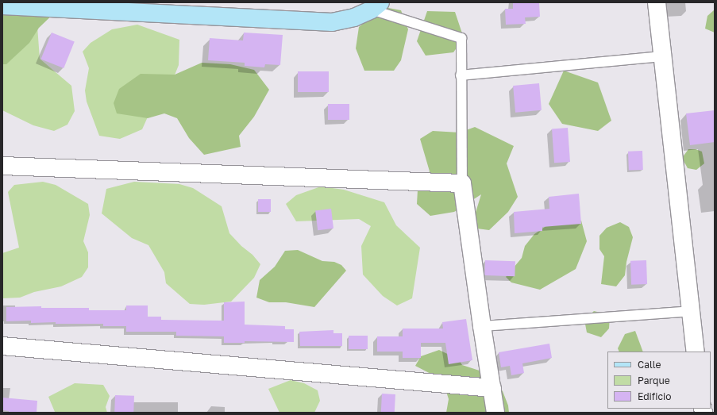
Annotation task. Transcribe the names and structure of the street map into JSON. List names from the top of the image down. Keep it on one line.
{"legend":["Calle","Parque","Edificio"]}
